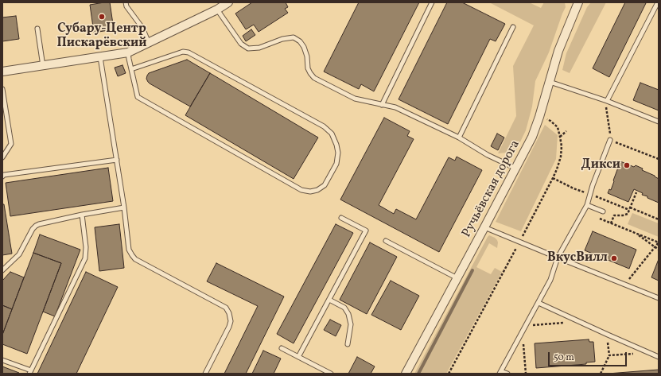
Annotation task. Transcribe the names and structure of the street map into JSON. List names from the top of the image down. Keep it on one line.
{"streets":{"street":["Ручьёвская дорога"]},"places":["Субару-Центр Пискарёвский","Дикси","ВкусВилл"],"scale_bar":"50 m"}
